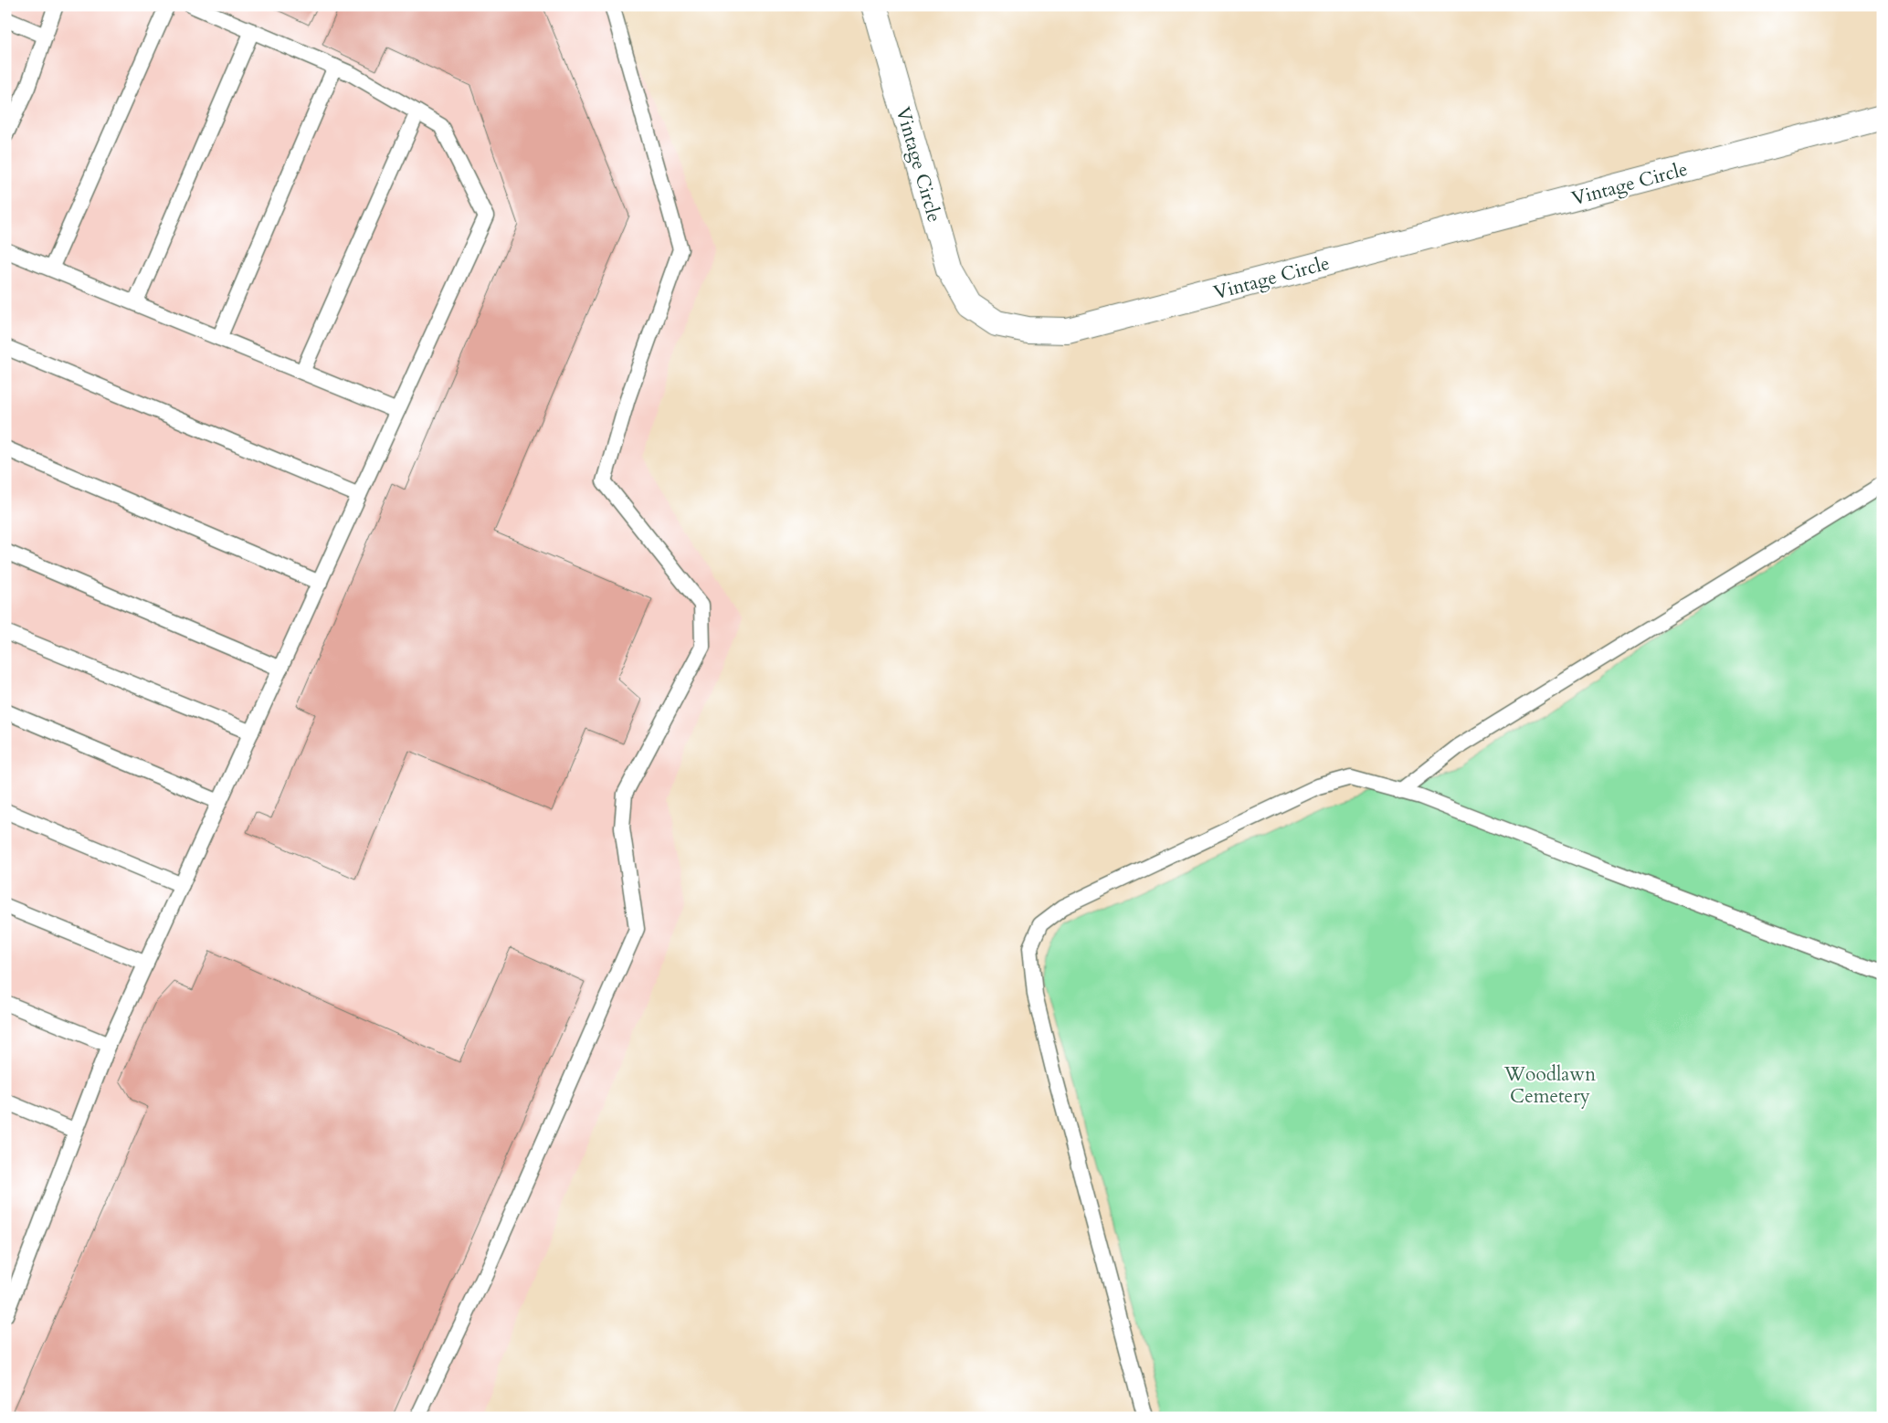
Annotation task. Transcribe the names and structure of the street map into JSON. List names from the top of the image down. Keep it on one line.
{"streets":{"street":["Vintage Circle"]},"parks":["Woodlawn Cemetery"]}
